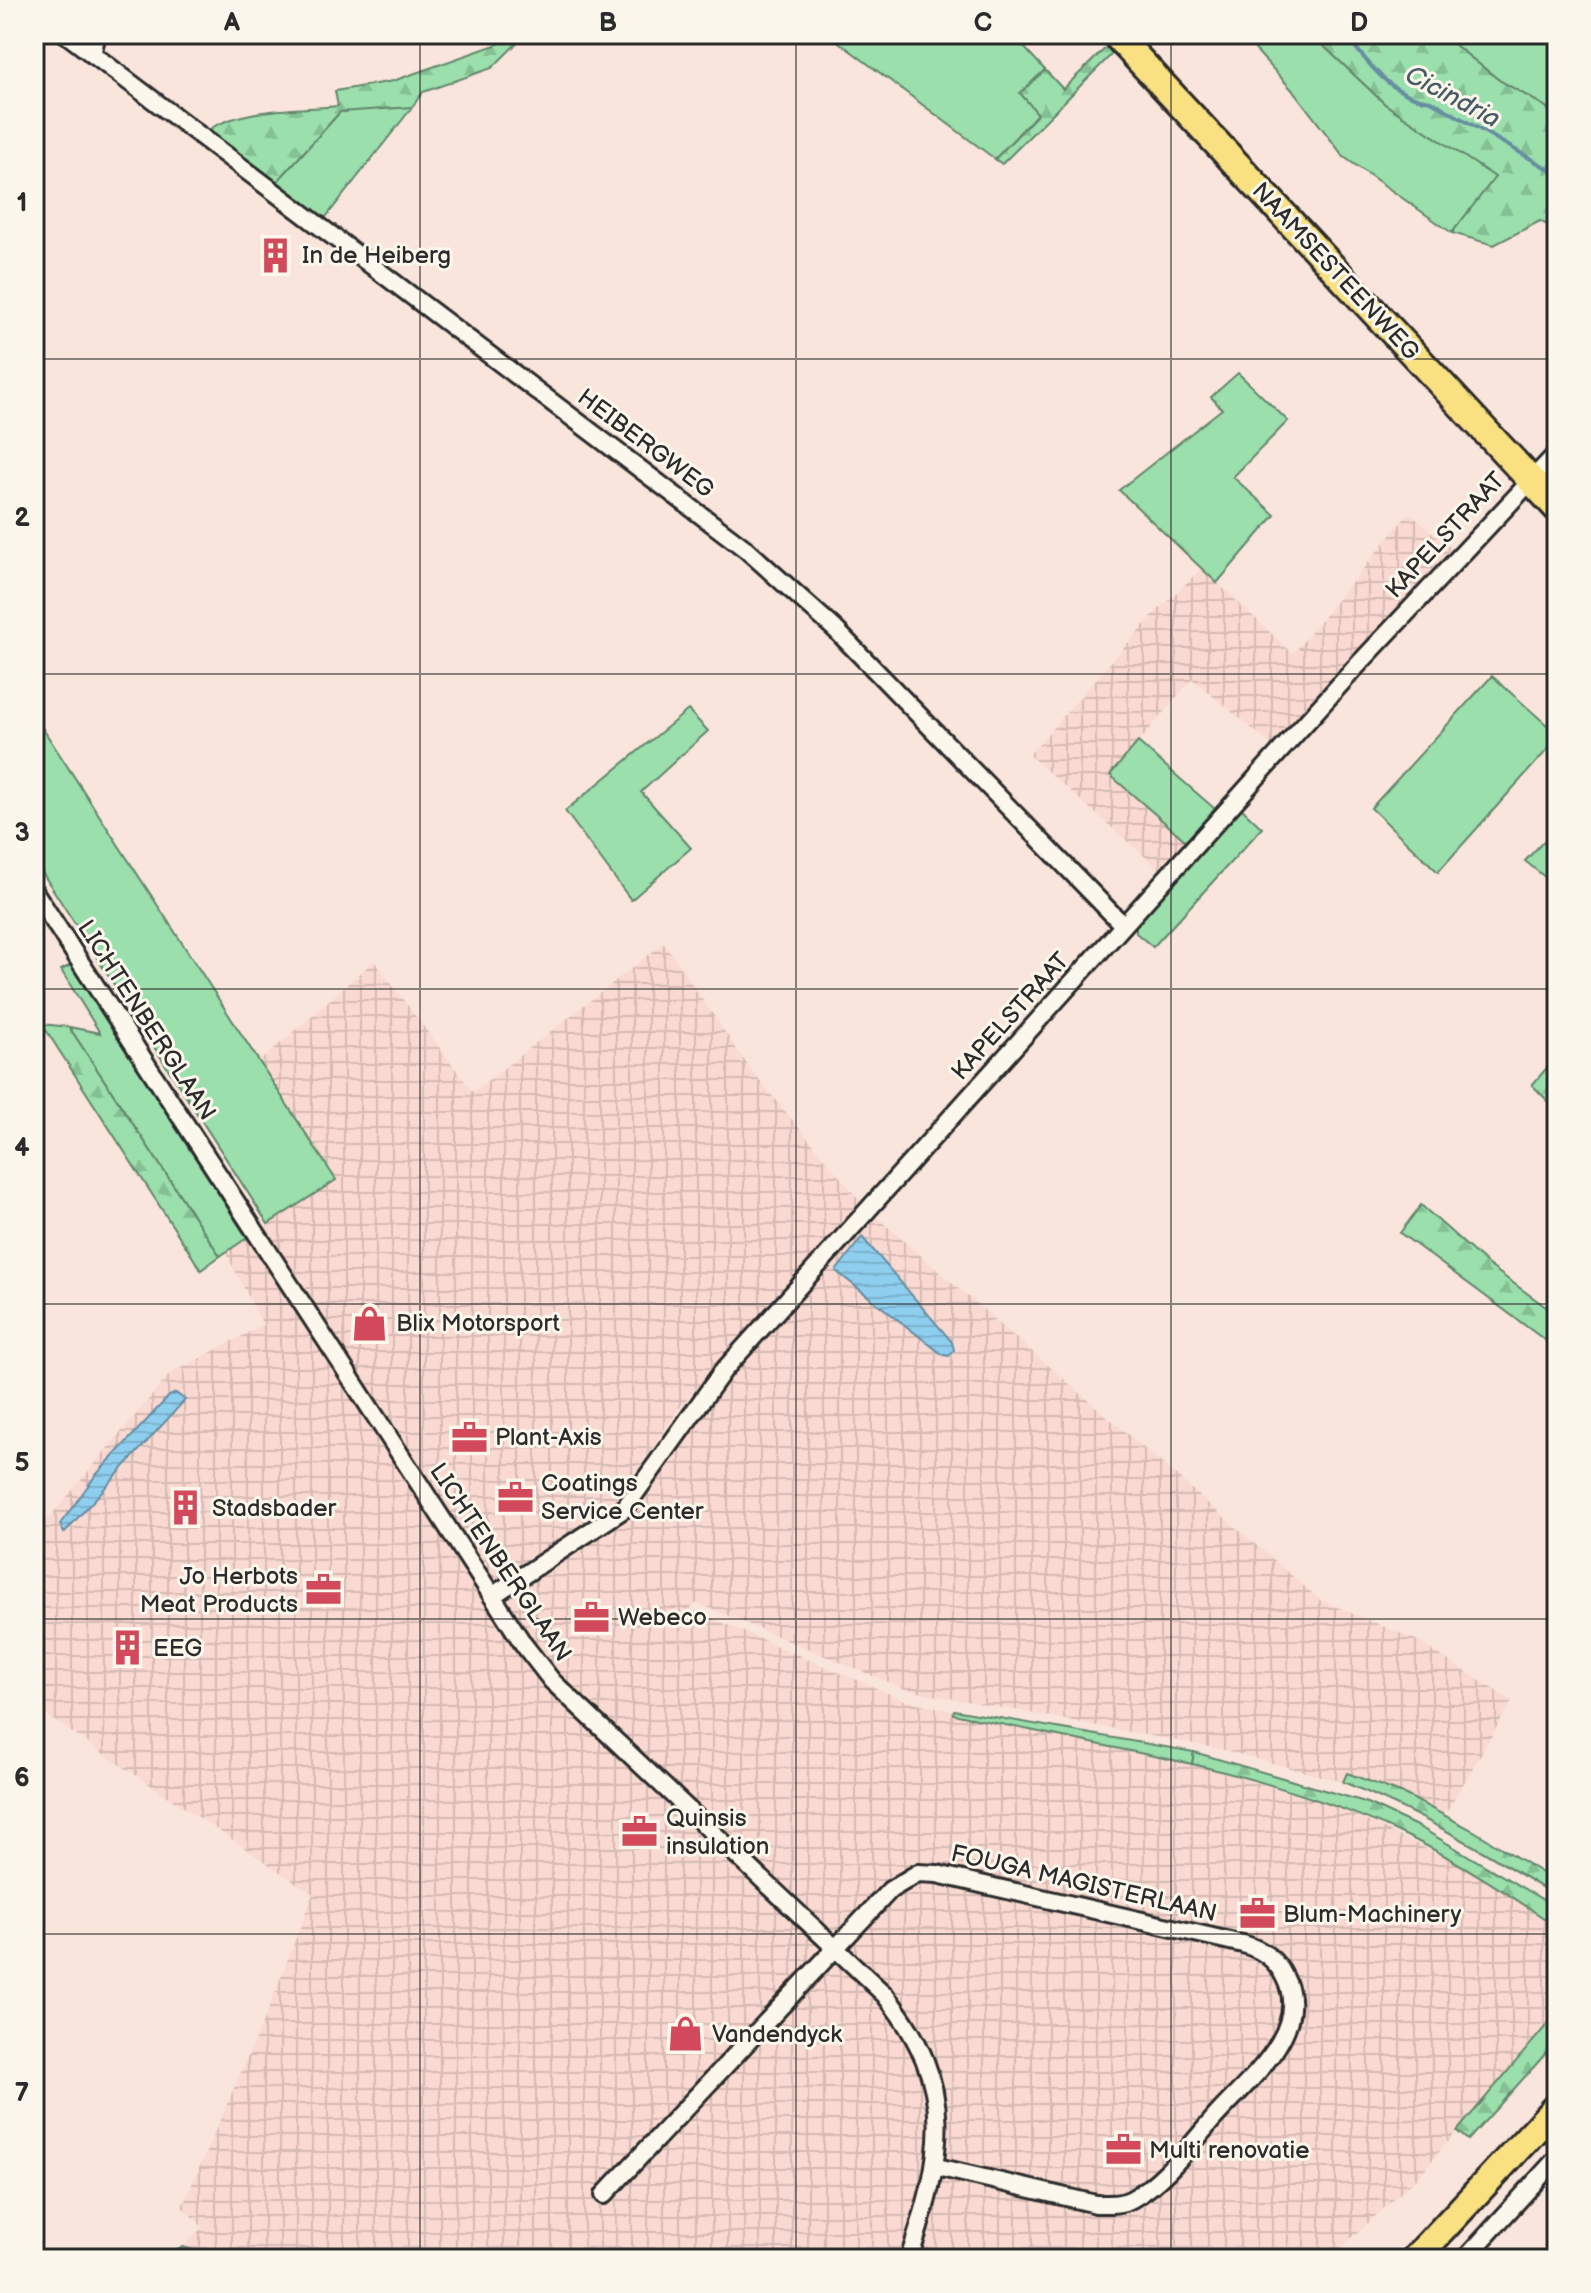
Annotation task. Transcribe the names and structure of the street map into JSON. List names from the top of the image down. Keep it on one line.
{"streets":{"main road":["NAAMSESTEENWEG"],"street":["HEIBERGWEG","KAPELSTRAAT","LICHTENBERGLAAN","FOUGA MAGISTERLAAN"]},"crossings":[["NAAMSESTEENWEG","KAPELSTRAAT"],["HEIBERGWEG","KAPELSTRAAT"],["KAPELSTRAAT","LICHTENBERGLAAN"],["LICHTENBERGLAAN","FOUGA MAGISTERLAAN"]],"water":["Cicindria"],"places":{"building":["In de Heiberg","Stadsbader","EEG"],"shop":["Blix Motorsport","Vandendyck"],"office":["Plant-Axis","Coatings Service Center","Jo Herbots Meat Products","Webeco","Quinsis insulation","Blum-Machinery","Multi renovatie"]},"grid":{"columns":["A","B","C","D"],"rows":["1","2","3","4","5","6","7"]}}
